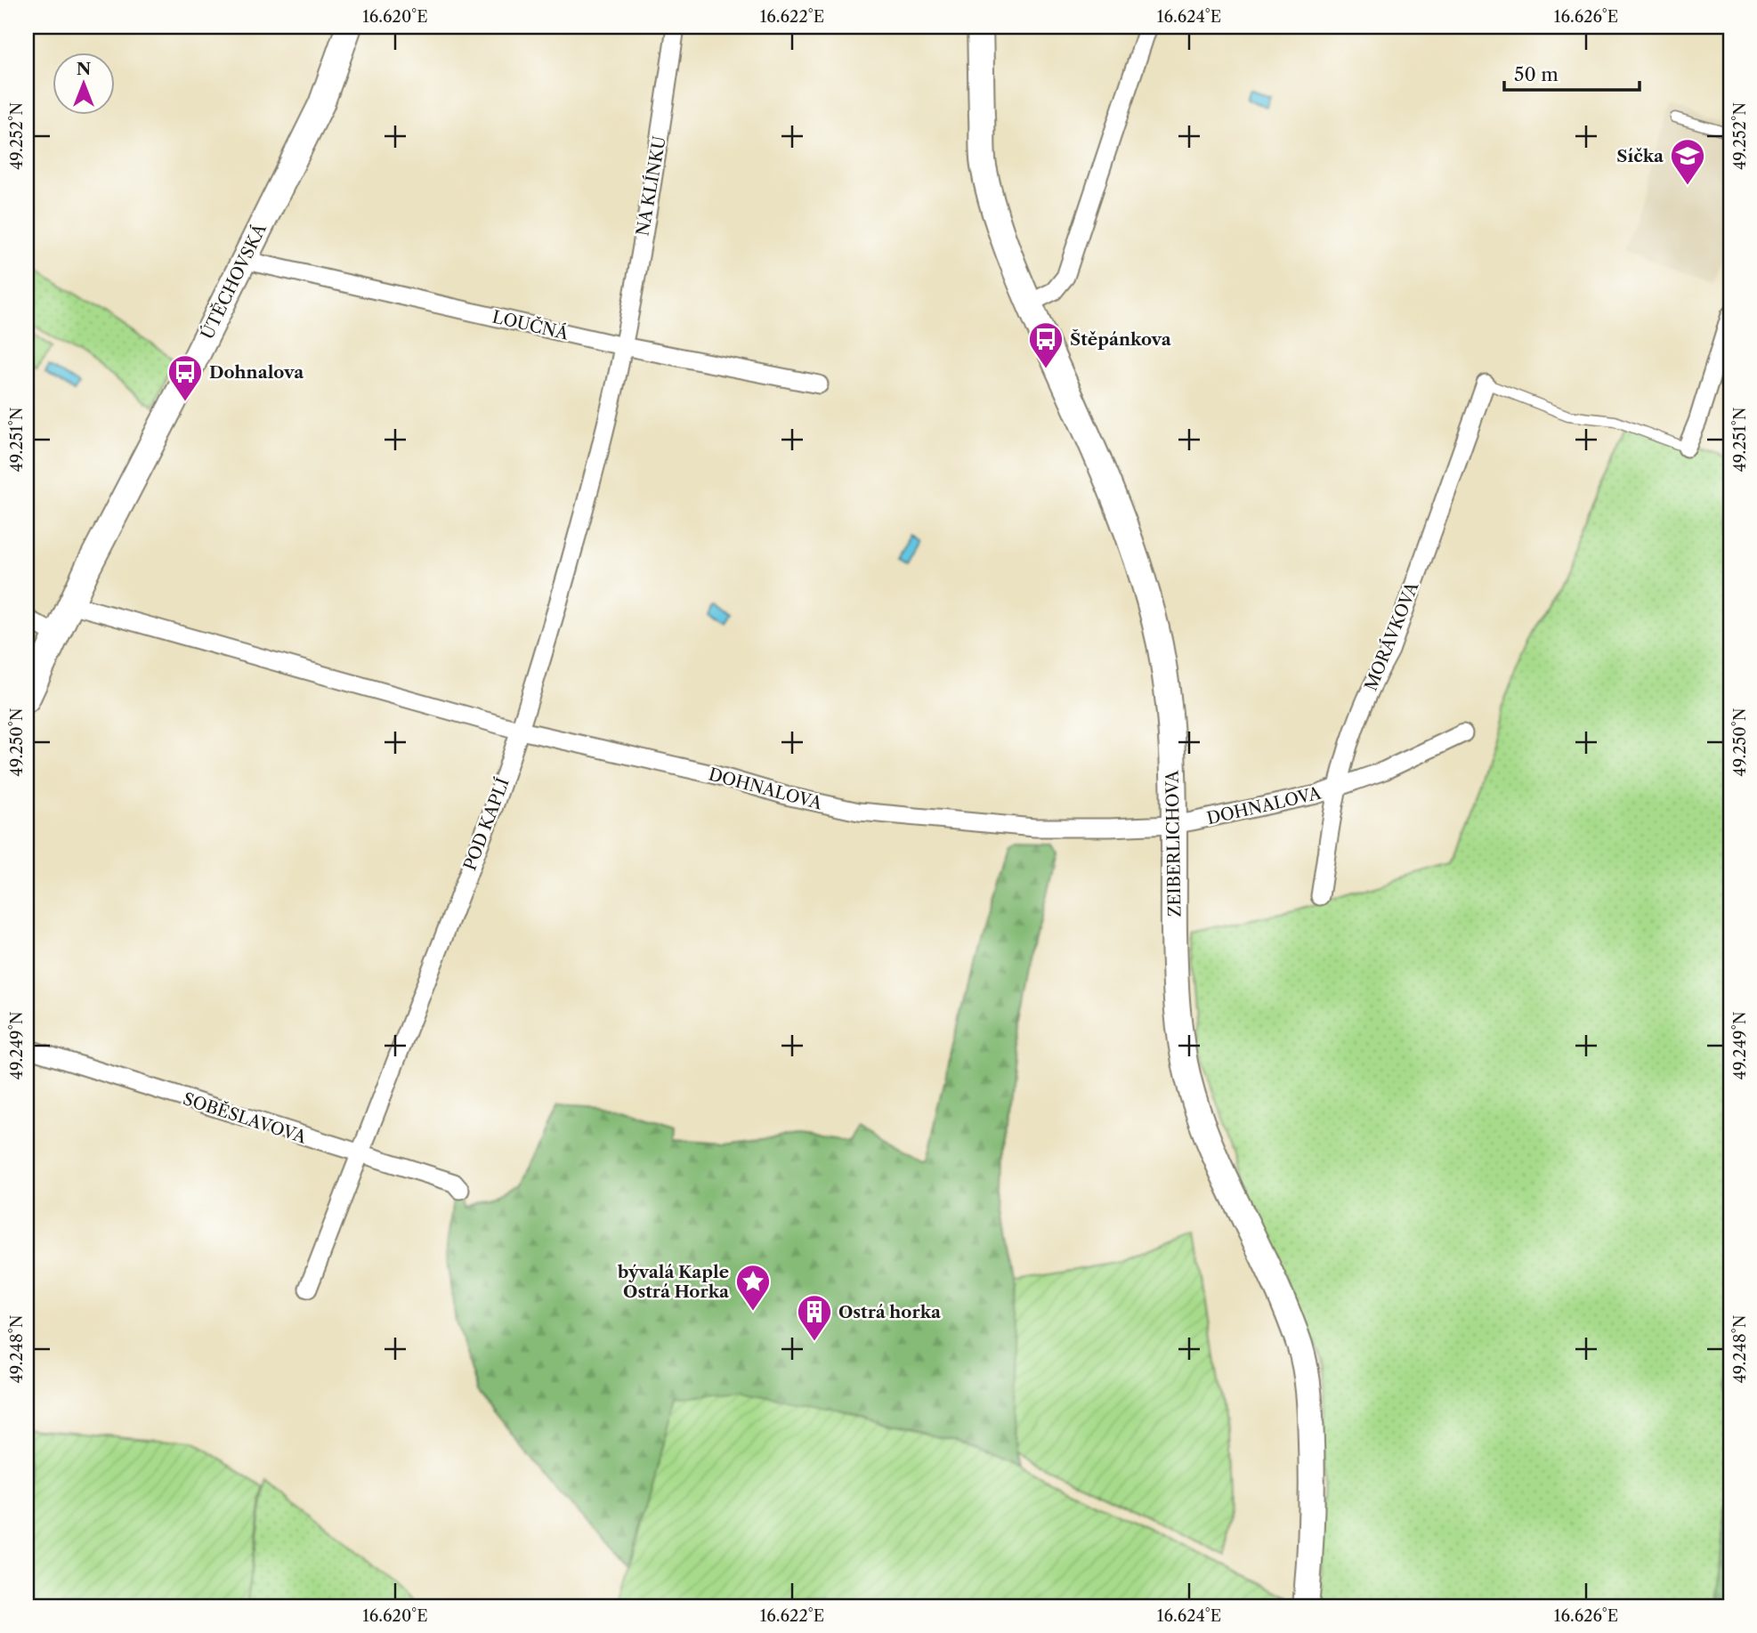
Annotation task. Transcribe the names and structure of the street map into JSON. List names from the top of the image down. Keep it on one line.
{"streets":{"street":["NA KLÍNKU","ÚTĚCHOVSKÁ","LOUČNÁ","MORÁVKOVA","DOHNALOVA","POD KAPLÍ","ZEIBERLICHOVA","SOBĚSLAVOVA"]},"crossings":[["NA KLÍNKU","LOUČNÁ"],["NA KLÍNKU","POD KAPLÍ"],["ÚTĚCHOVSKÁ","LOUČNÁ"],["ÚTĚCHOVSKÁ","DOHNALOVA"],["LOUČNÁ","POD KAPLÍ"],["MORÁVKOVA","DOHNALOVA"],["DOHNALOVA","POD KAPLÍ"],["DOHNALOVA","ZEIBERLICHOVA"],["POD KAPLÍ","SOBĚSLAVOVA"]],"places":{"school or university":["Síčka"],"bus stop":["Štěpánkova","Dohnalova"],"place":["bývalá Kaple Ostrá Horka"],"building":["Ostrá horka"]},"scale_bar":"50 m","north":"top","coordinates":["16.620°E","16.622°E","16.624°E","16.626°E","49.252°N","49.251°N","49.250°N","49.249°N","49.248°N"]}
